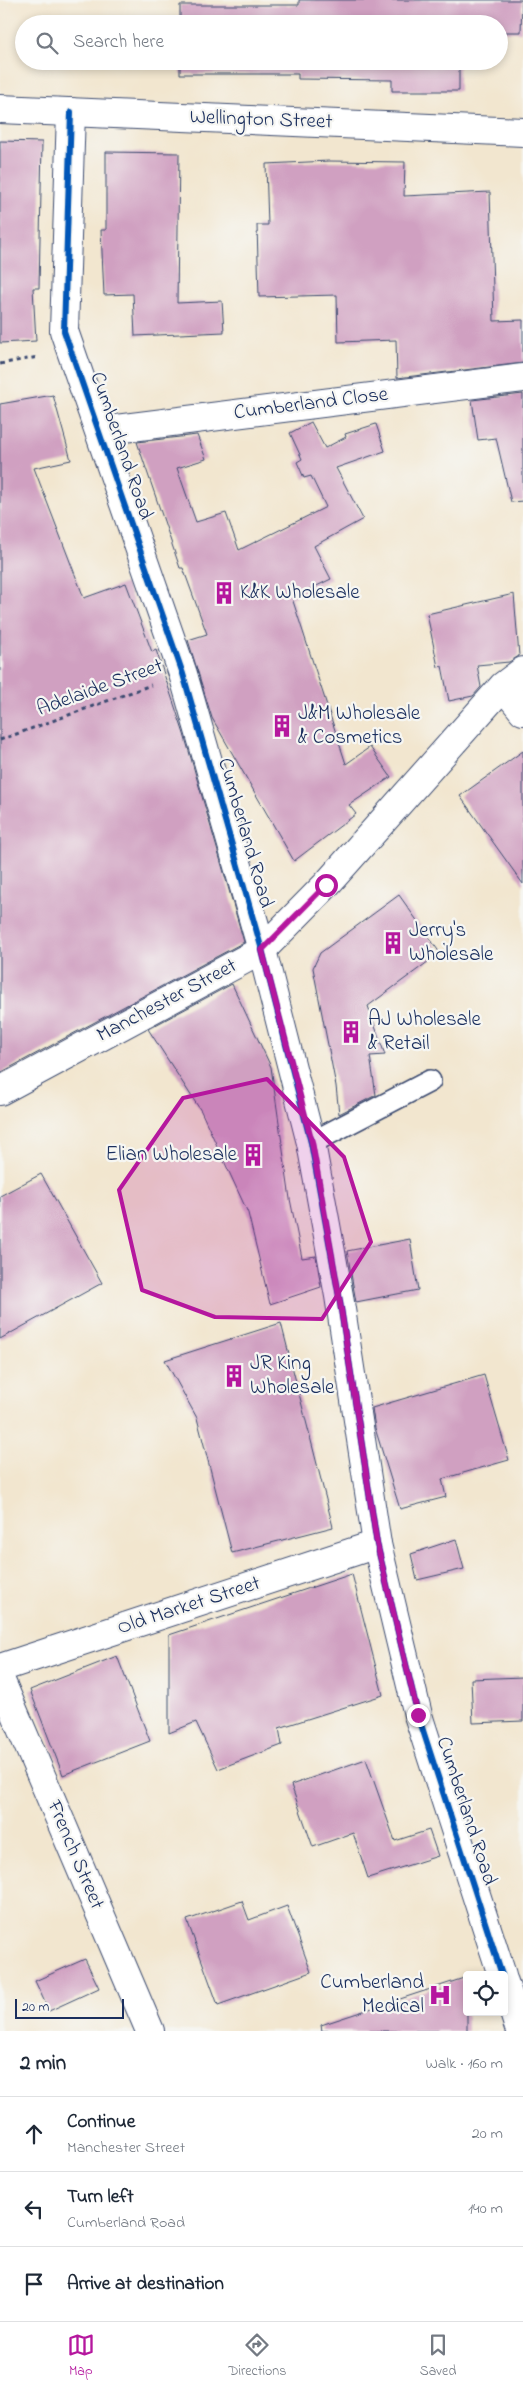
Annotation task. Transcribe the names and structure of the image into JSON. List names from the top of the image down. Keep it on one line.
{"streets":{"street":["Wellington Street","Cumberland Close","Cumberland Road","Manchester Street","Old Market Street","French Street"],"path":["Adelaide Street"]},"crossings":[["Wellington Street","Cumberland Road"],["Cumberland Close","Cumberland Road"],["Cumberland Road","Adelaide Street"],["Cumberland Road","Manchester Street"],["Cumberland Road","Old Market Street"]],"places":{"building":["K&K Wholesale","J&M Wholesale & Cosmetics","Jerry's Wholesale","AJ Wholesale & Retail","Elian Wholesale","JR King Wholesale"],"hospital":["Cumberland Medical"]},"scale_bar":"20 m","page":{"search":"Search here","scale":"20 m","heading":["2 min","Walk · 160 m"],"list":[["Continue","Manchester Street","20 m"],["Turn left","Cumberland Road","140 m"],"Arrive at destination"],"nav":["Map","Directions","Saved"]}}
